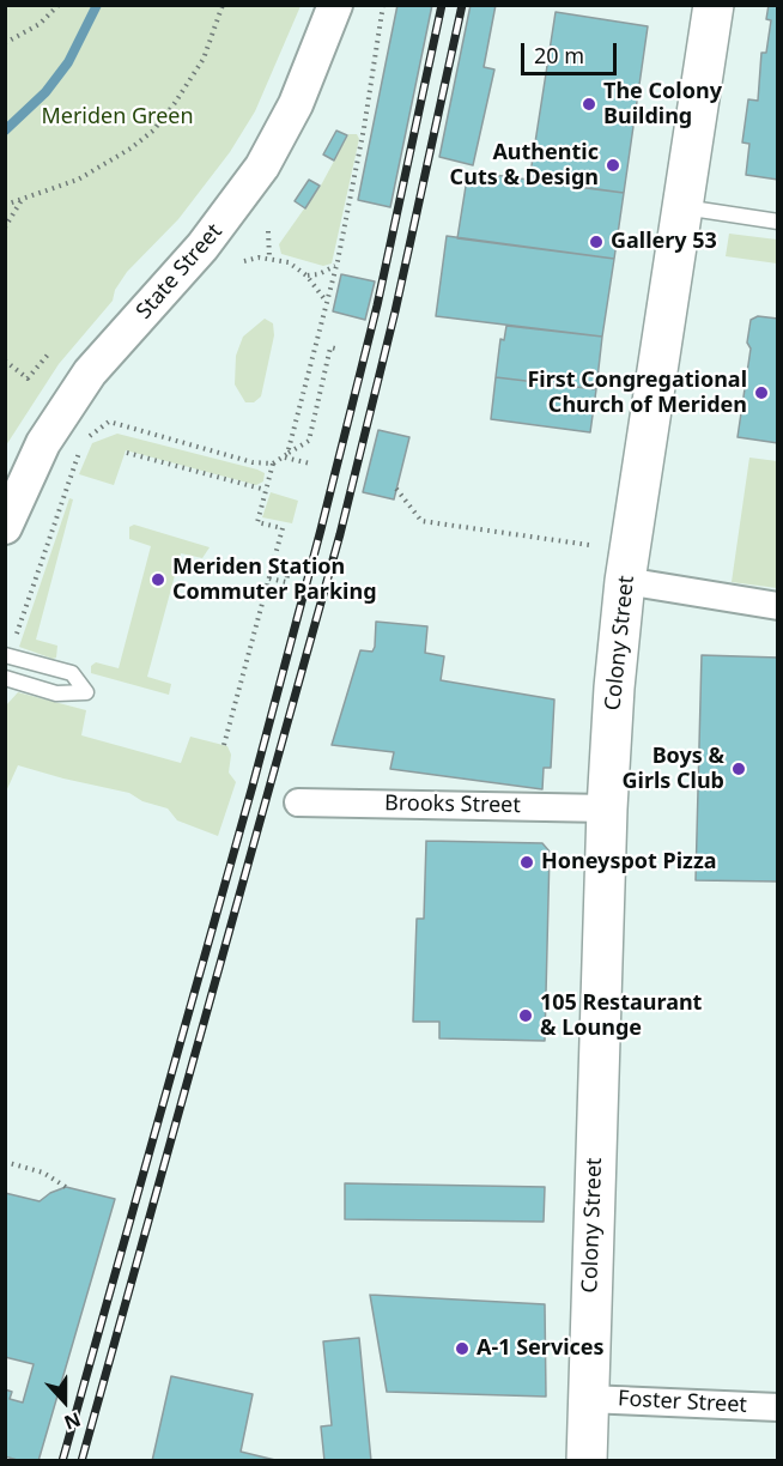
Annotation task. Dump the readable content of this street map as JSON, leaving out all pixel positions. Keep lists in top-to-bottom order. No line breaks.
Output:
{"streets":{"main road":["Colony Street"],"street":["State Street","Brooks Street","Foster Street"]},"crossings":[["Colony Street","Brooks Street"],["Colony Street","Foster Street"]],"parks":["Meriden Green"],"places":["The Colony Building","Authentic Cuts & Design","Gallery 53","First Congregational Church of Meriden","Meriden Station Commuter Parking","Boys & Girls Club","Honeyspot Pizza","105 Restaurant & Lounge","A-1 Services"],"scale_bar":"20 m","north":"bottom"}
